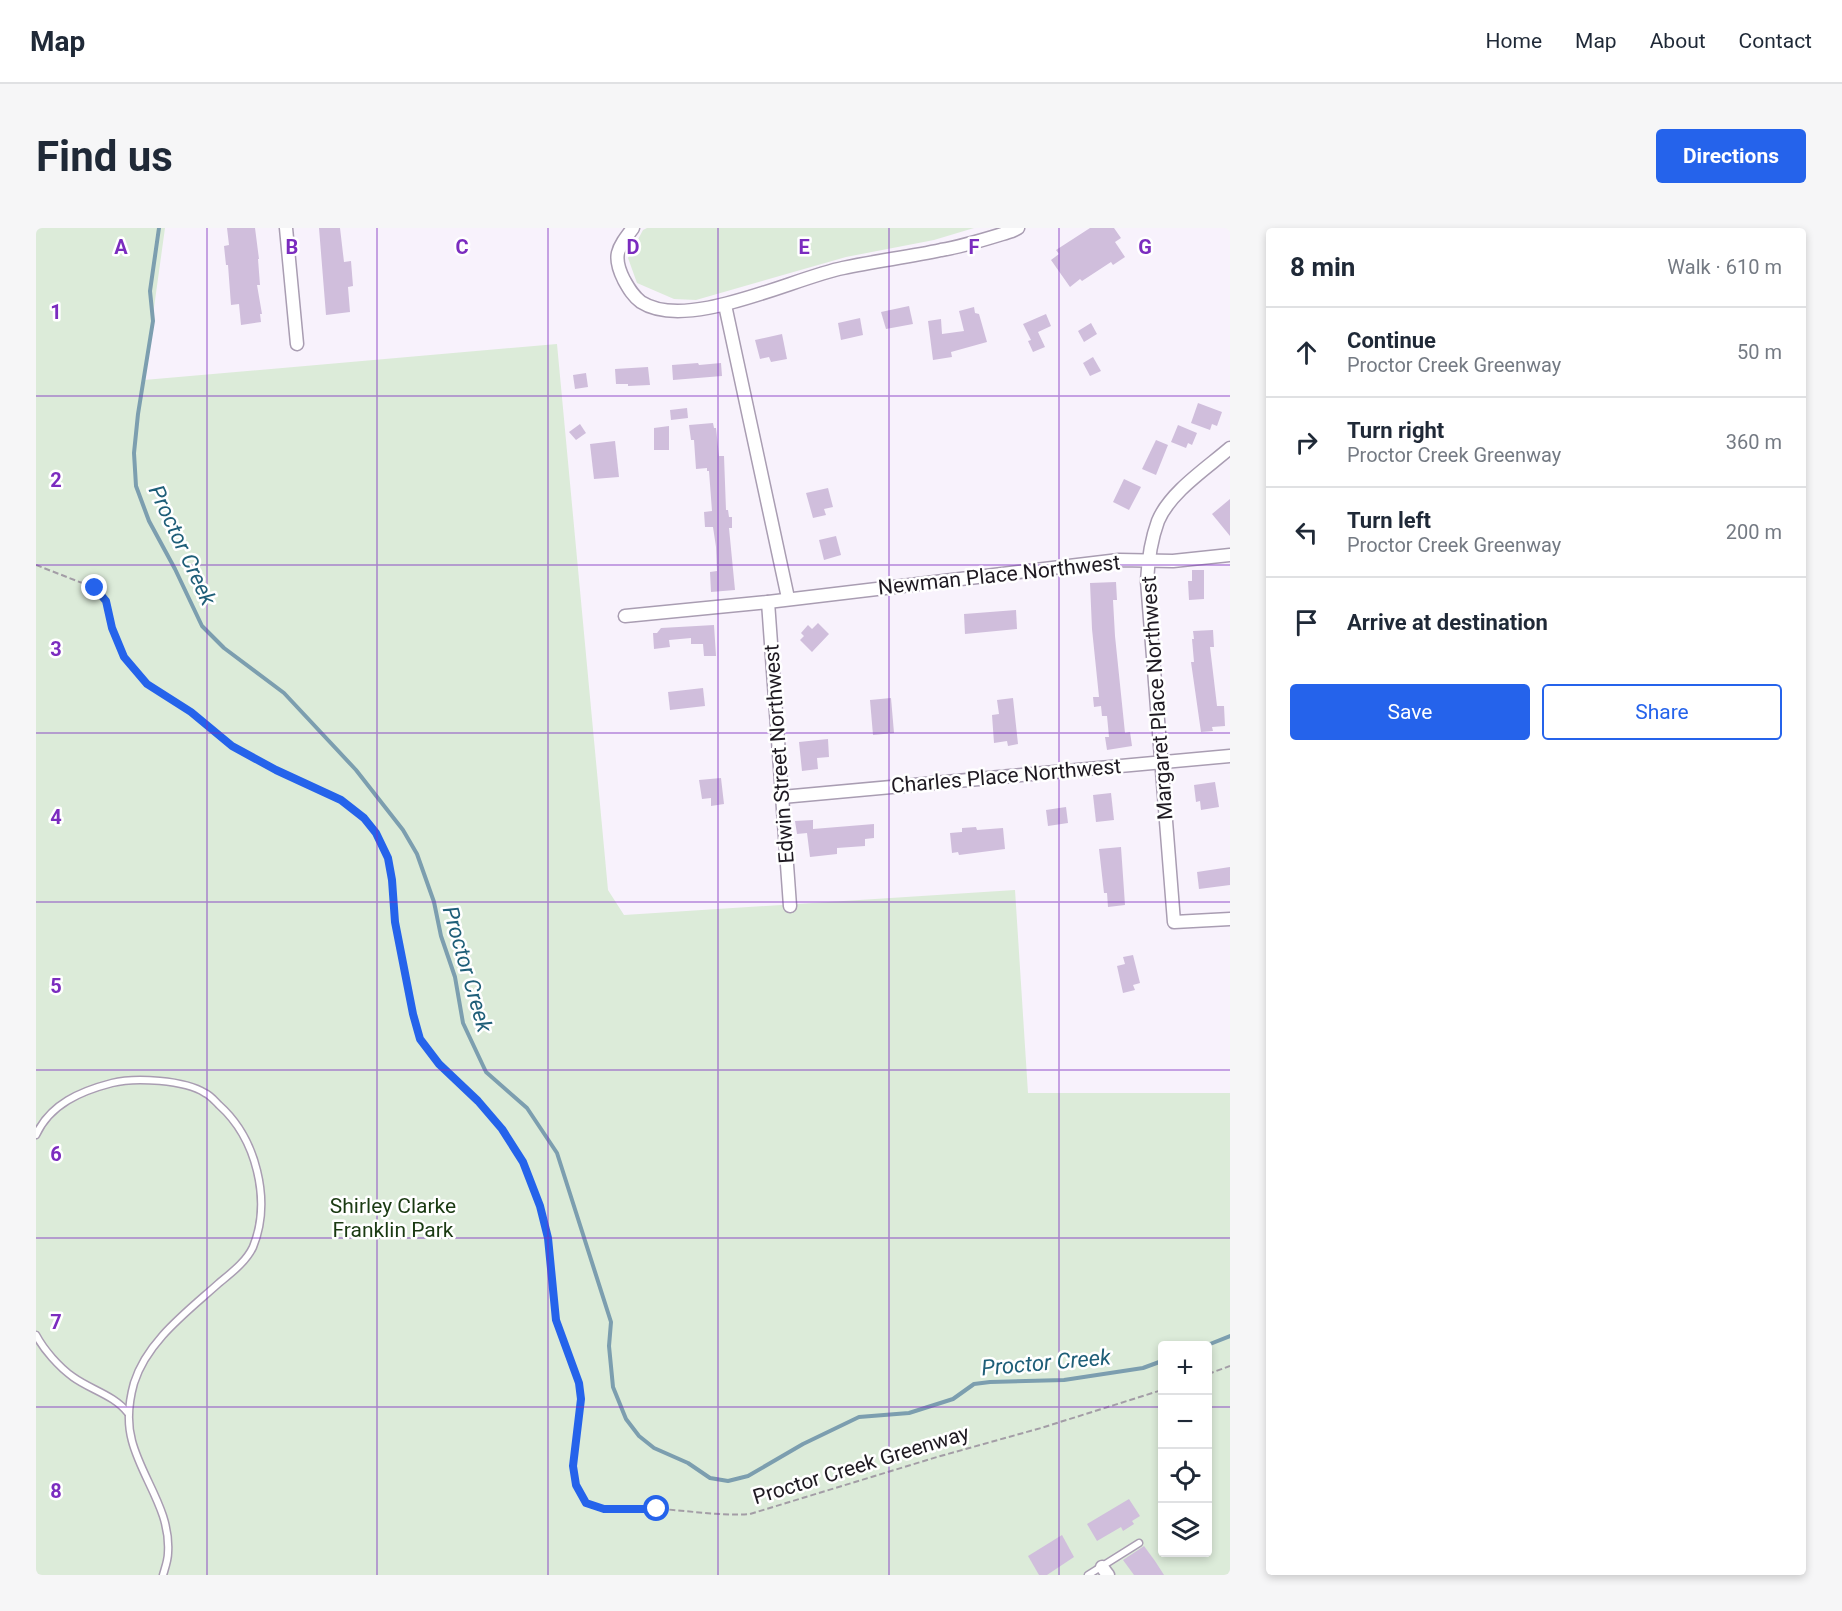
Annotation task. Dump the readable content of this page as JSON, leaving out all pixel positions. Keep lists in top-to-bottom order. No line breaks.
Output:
{"streets":{"street":["Newman Place Northwest","Margaret Place Northwest","Edwin Street Northwest","Charles Place Northwest"],"path":["Proctor Creek Greenway"]},"crossings":[["Newman Place Northwest","Margaret Place Northwest"],["Newman Place Northwest","Edwin Street Northwest"],["Margaret Place Northwest","Charles Place Northwest"],["Edwin Street Northwest","Charles Place Northwest"]],"water":["Proctor Creek"],"parks":["Shirley Clarke Franklin Park"],"page":{"header":"Map","nav":["Home","Map","About","Contact"],"buttons":["Directions",["Save","Share"]],"title":"Find us","heading":["8 min","Walk · 610 m"],"list":[["Continue","Proctor Creek Greenway","50 m"],["Turn right","Proctor Creek Greenway","360 m"],["Turn left","Proctor Creek Greenway","200 m"],"Arrive at destination"],"map_buttons":["+","−"]},"grid":{"columns":["A","B","C","D","E","F","G"],"rows":["1","2","3","4","5","6","7","8"]}}
